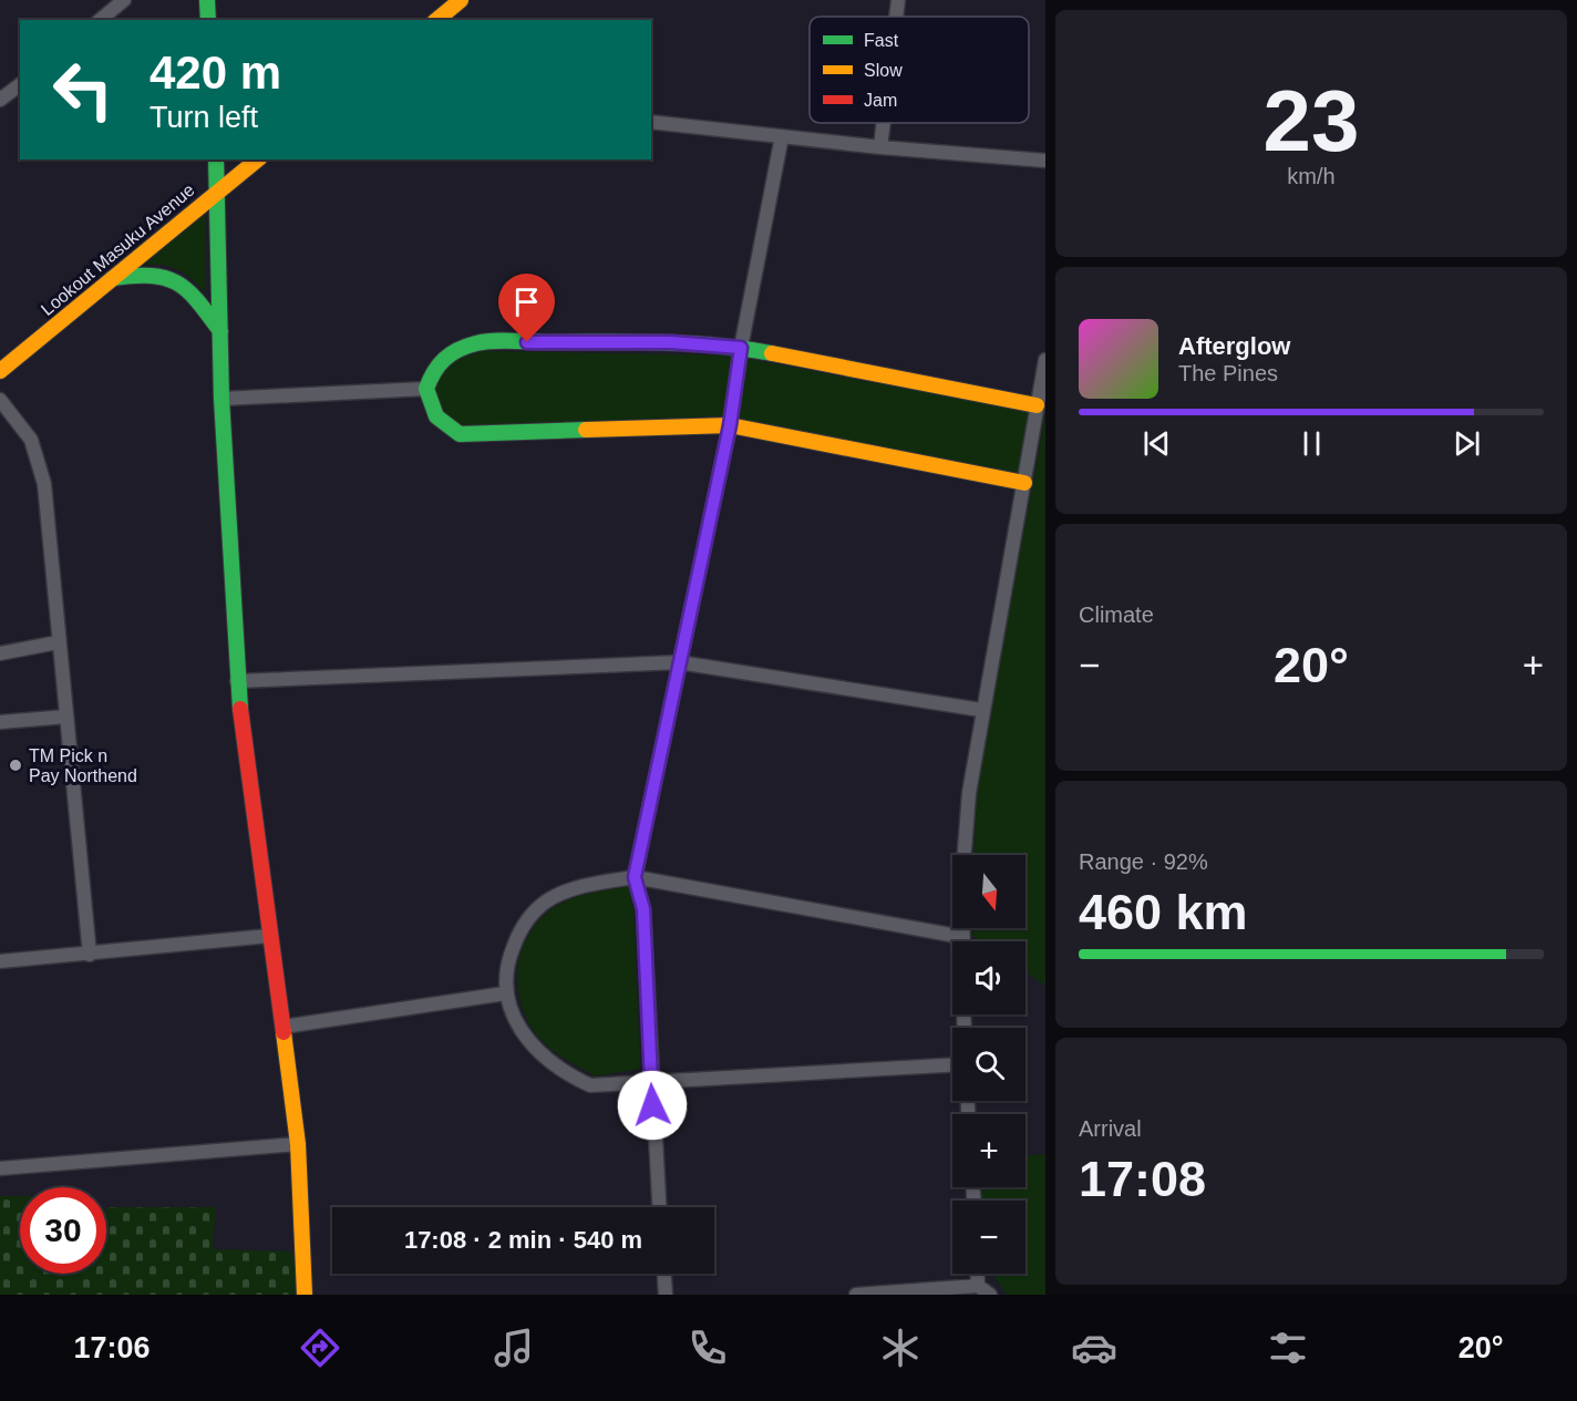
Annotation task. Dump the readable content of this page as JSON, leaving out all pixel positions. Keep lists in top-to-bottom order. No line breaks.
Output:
{"streets":{"street":["Lookout Masuku Avenue"]},"places":["TM Pick n Pay Northend"],"legend":["Fast","Slow","Jam"],"north":"bottom","page":{"tile":[["23","km/h"],"Climate",["Range · 92%","460 km"],["Arrival","17:08"]],"turn":["420 m","Turn left"],"song":["Afterglow","The Pines"],"heat":["−","20°","+"],"map_buttons":["+","−"],"limit":"30","trip":"17:08 · 2 min · 540 m","tabs":["17:06","20°"]}}
